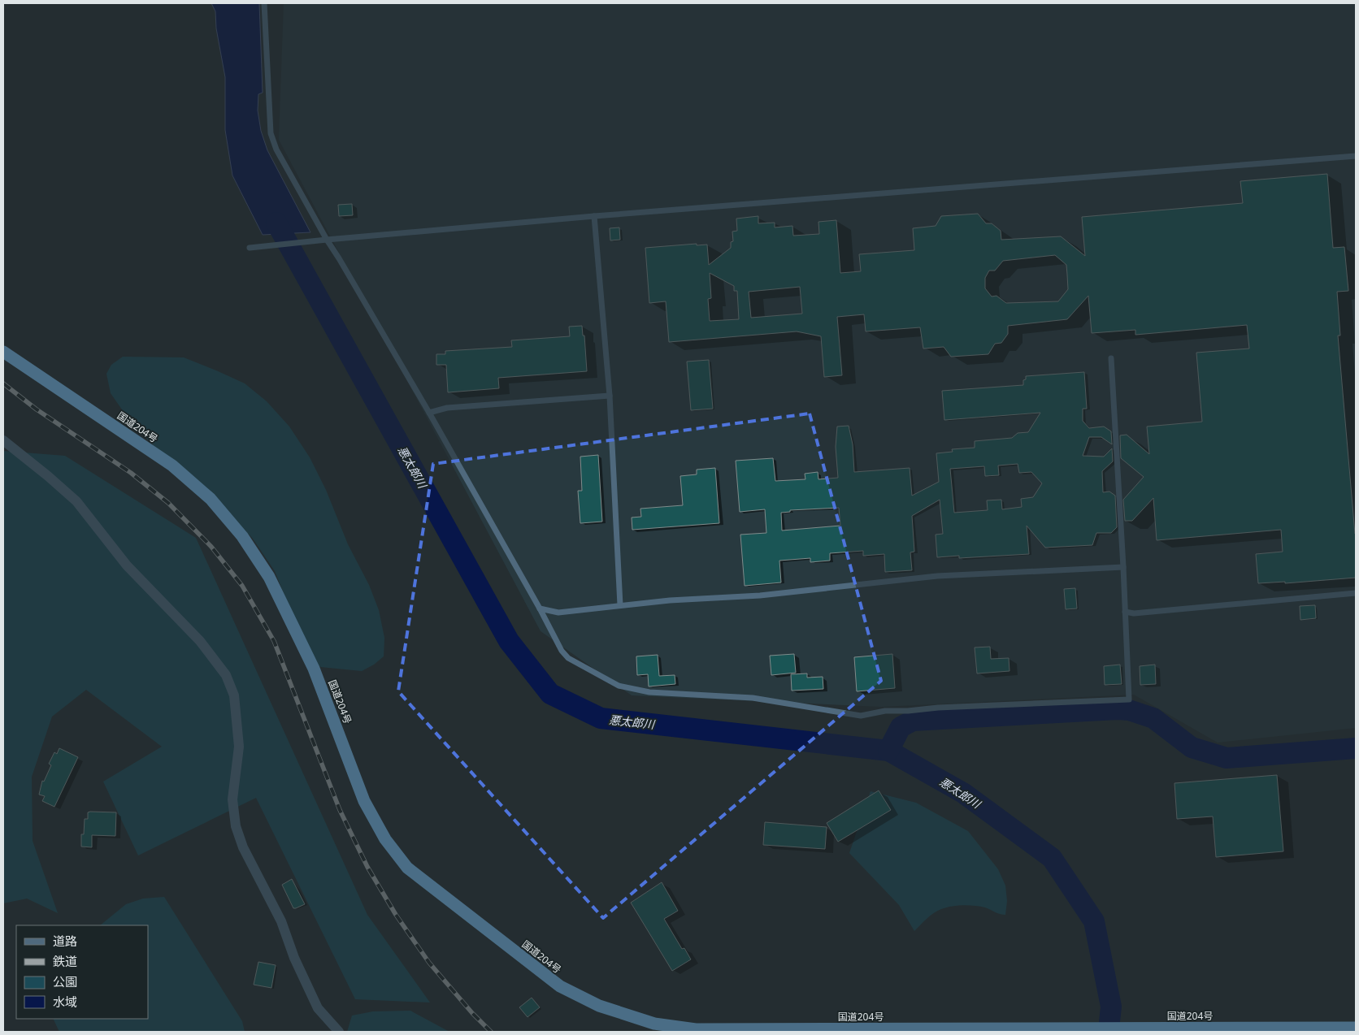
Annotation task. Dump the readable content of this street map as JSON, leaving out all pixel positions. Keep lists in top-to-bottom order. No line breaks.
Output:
{"streets":{"highway":["国道204号"]},"water":["悪太郎川"],"legend":["道路","鉄道","公園","水域"]}
